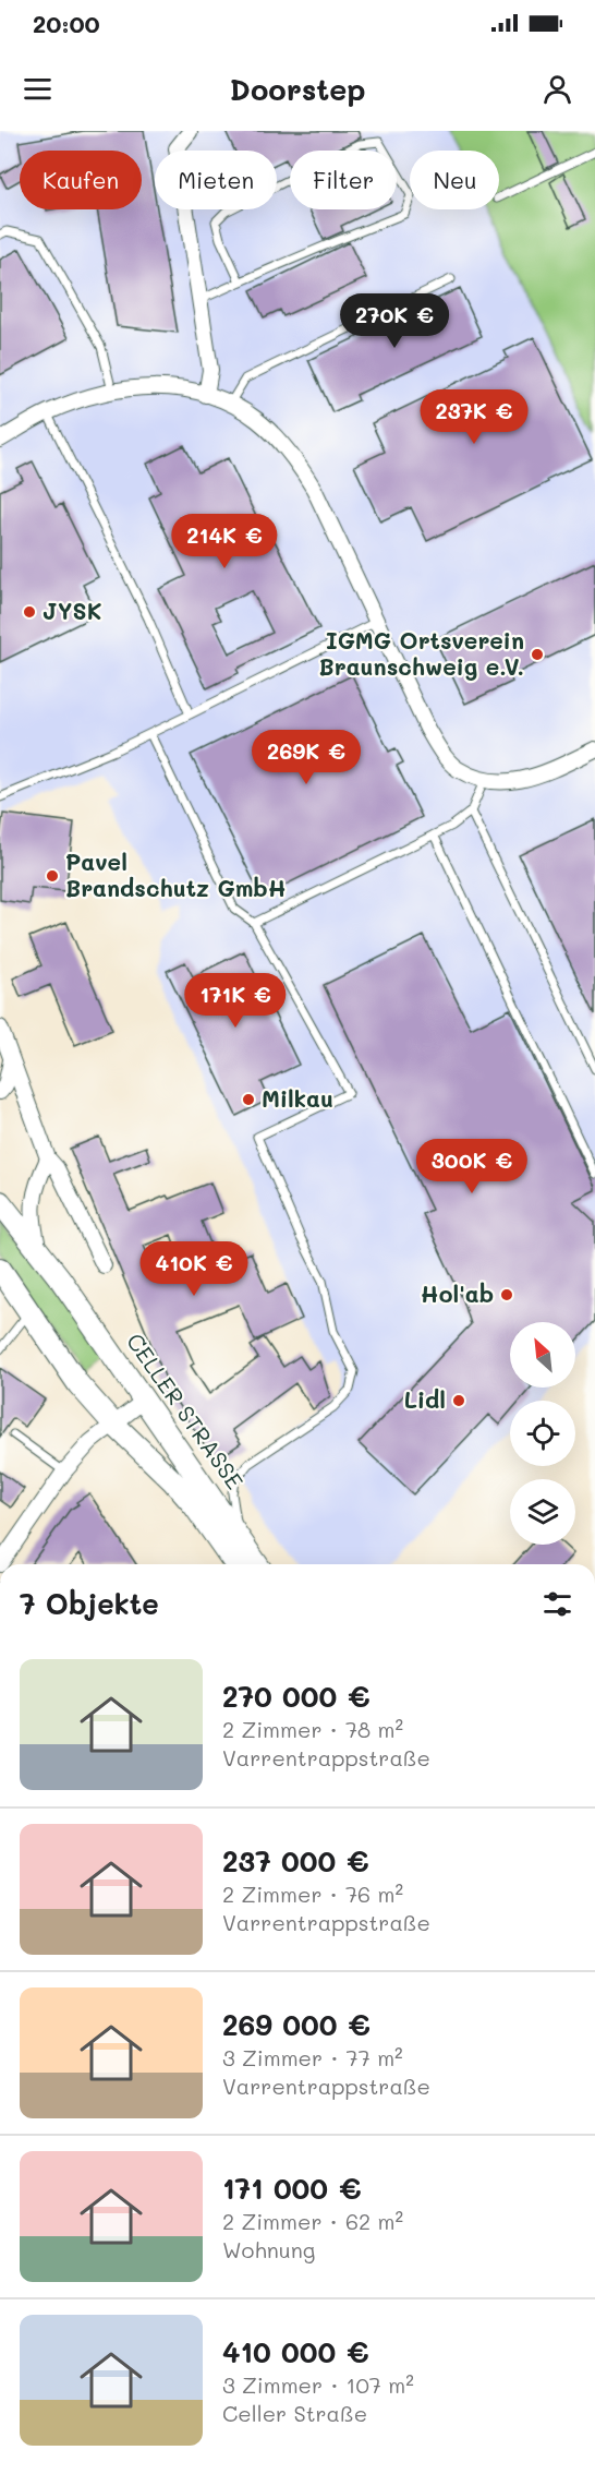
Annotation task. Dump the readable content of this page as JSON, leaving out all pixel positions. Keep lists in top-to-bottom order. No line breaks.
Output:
{"streets":{"main road":["CELLER STRASSE"]},"places":["JYSK","IGMG Ortsverein Braunschweig e.V.","Pavel Brandschutz GmbH","Milkau","Hol'ab","Lidl"],"north":"top left","page":{"status":"20:00","header":"Doorstep","chip":["Kaufen","Mieten","Filter","Neu"],"price":["270K €","237K €","214K €","269K €","171K €","300K €","410K €"],"heading":"7 Objekte","list":[{"name":"270 000 €","note":"2 Zimmer · 78 m² · Varrentrappstraße"},{"name":"237 000 €","note":"2 Zimmer · 76 m² · Varrentrappstraße"},{"name":"269 000 €","note":"3 Zimmer · 77 m² · Varrentrappstraße"},{"name":"171 000 €","note":"2 Zimmer · 62 m² · Wohnung"},{"name":"410 000 €","note":"3 Zimmer · 107 m² · Celler Straße"}]}}
